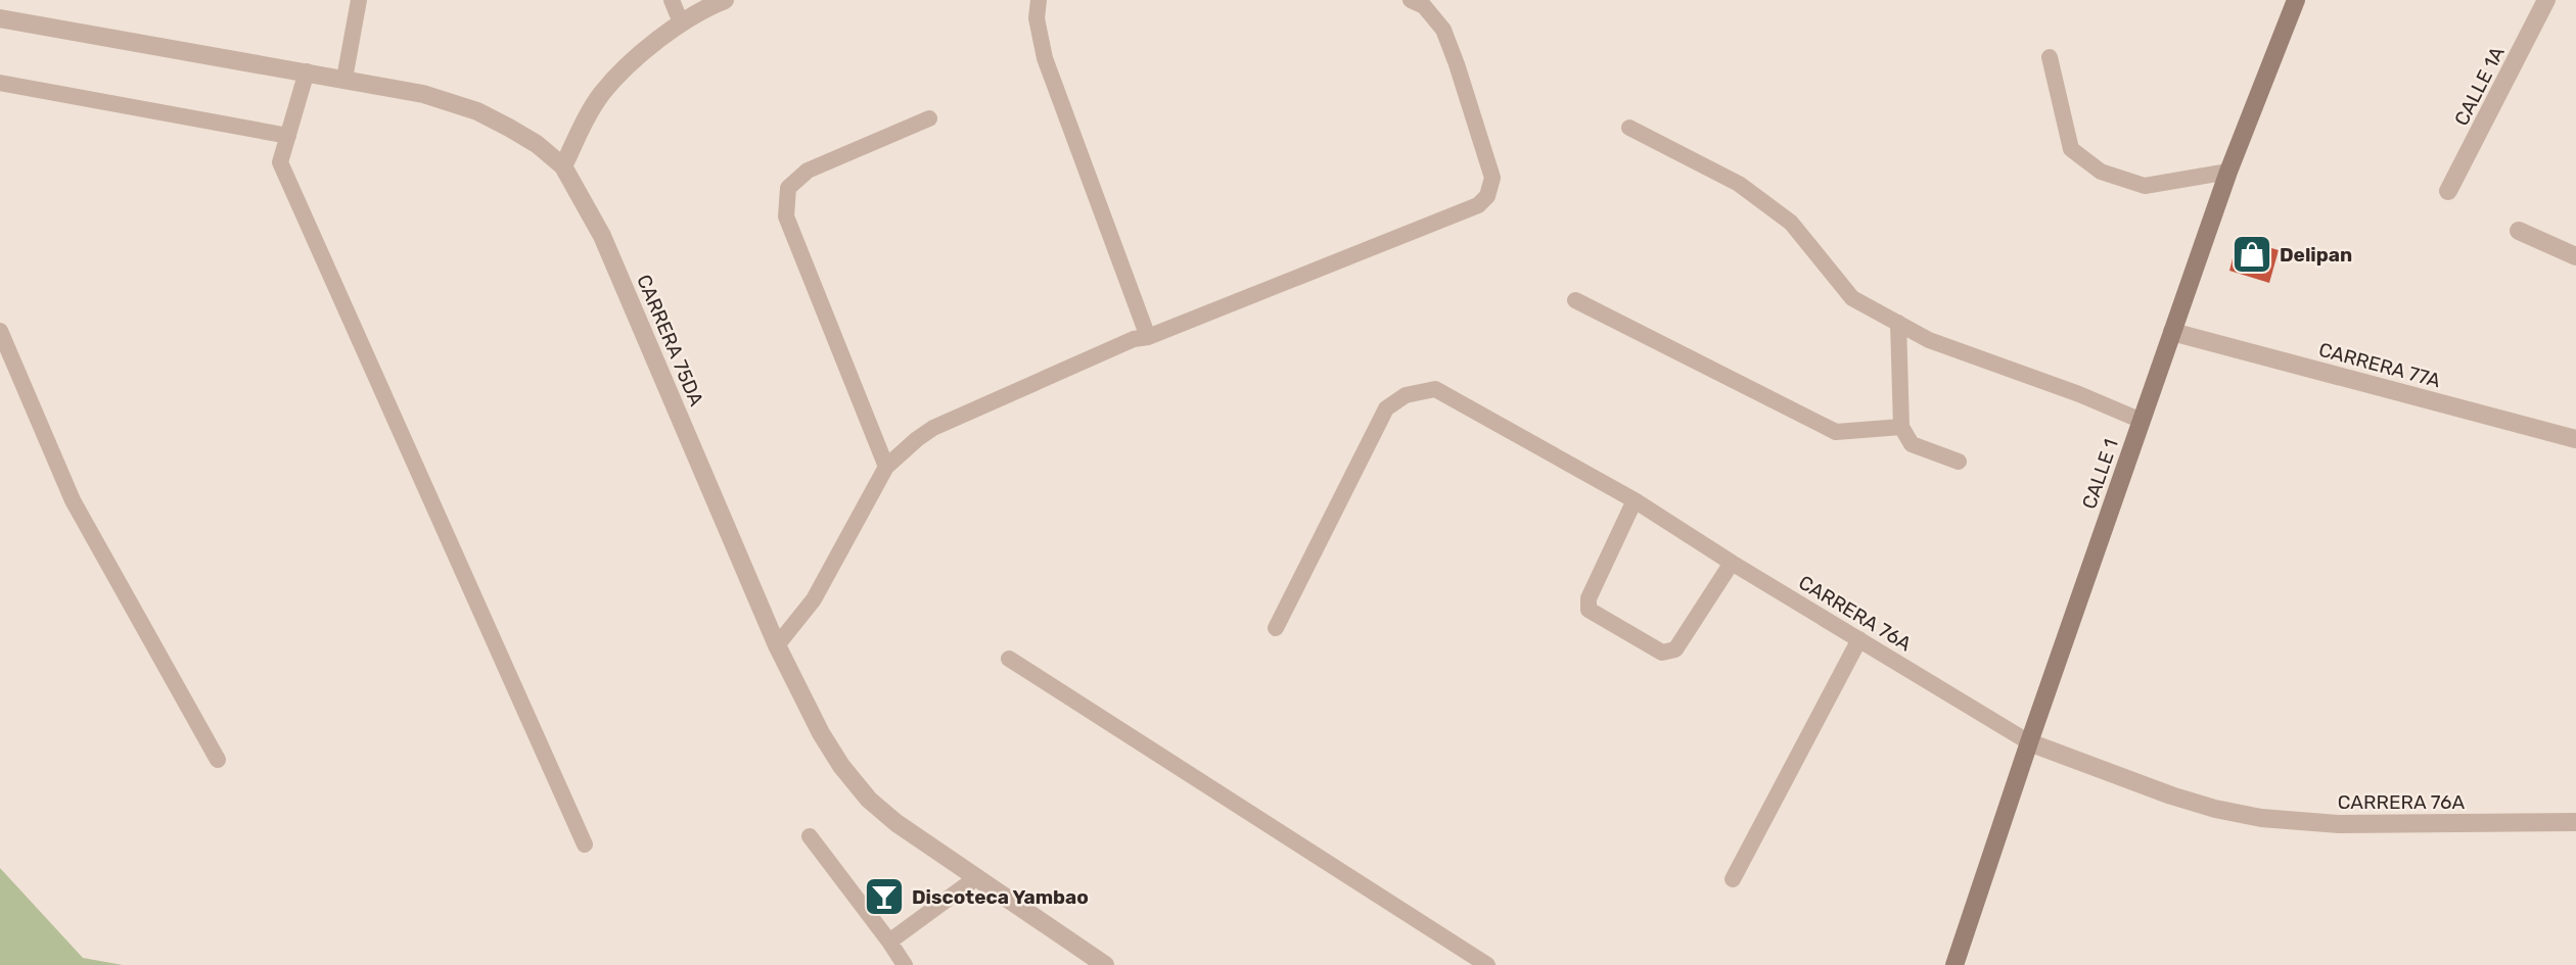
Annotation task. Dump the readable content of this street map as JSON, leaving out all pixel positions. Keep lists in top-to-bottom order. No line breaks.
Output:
{"streets":{"main road":["CALLE 1"],"street":["CALLE 1A","CARRERA 75DA","CARRERA 77A","CARRERA 76A"]},"crossings":[["CARRERA 77A","CALLE 1"],["CALLE 1","CARRERA 76A"]],"places":{"shop":["Delipan"],"bar":["Discoteca Yambao"]}}
